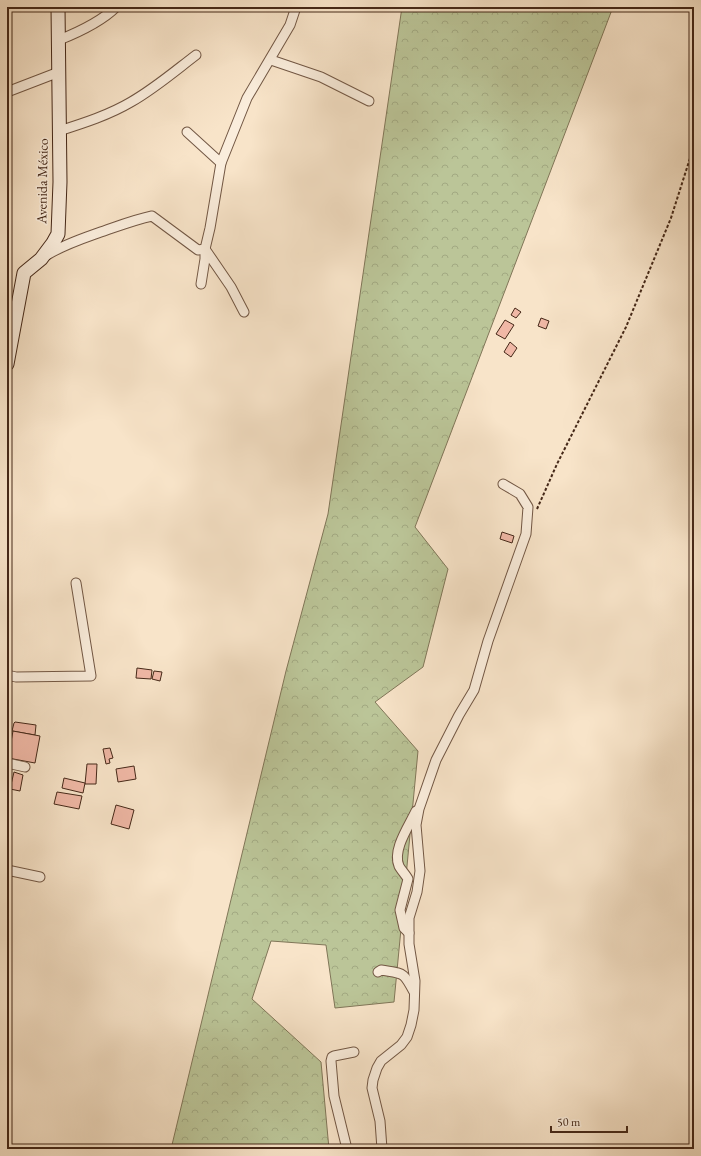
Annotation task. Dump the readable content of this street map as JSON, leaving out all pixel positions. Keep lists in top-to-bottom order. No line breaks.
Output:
{"streets":{"main road":["Avenida México"]},"scale_bar":"50 m"}
